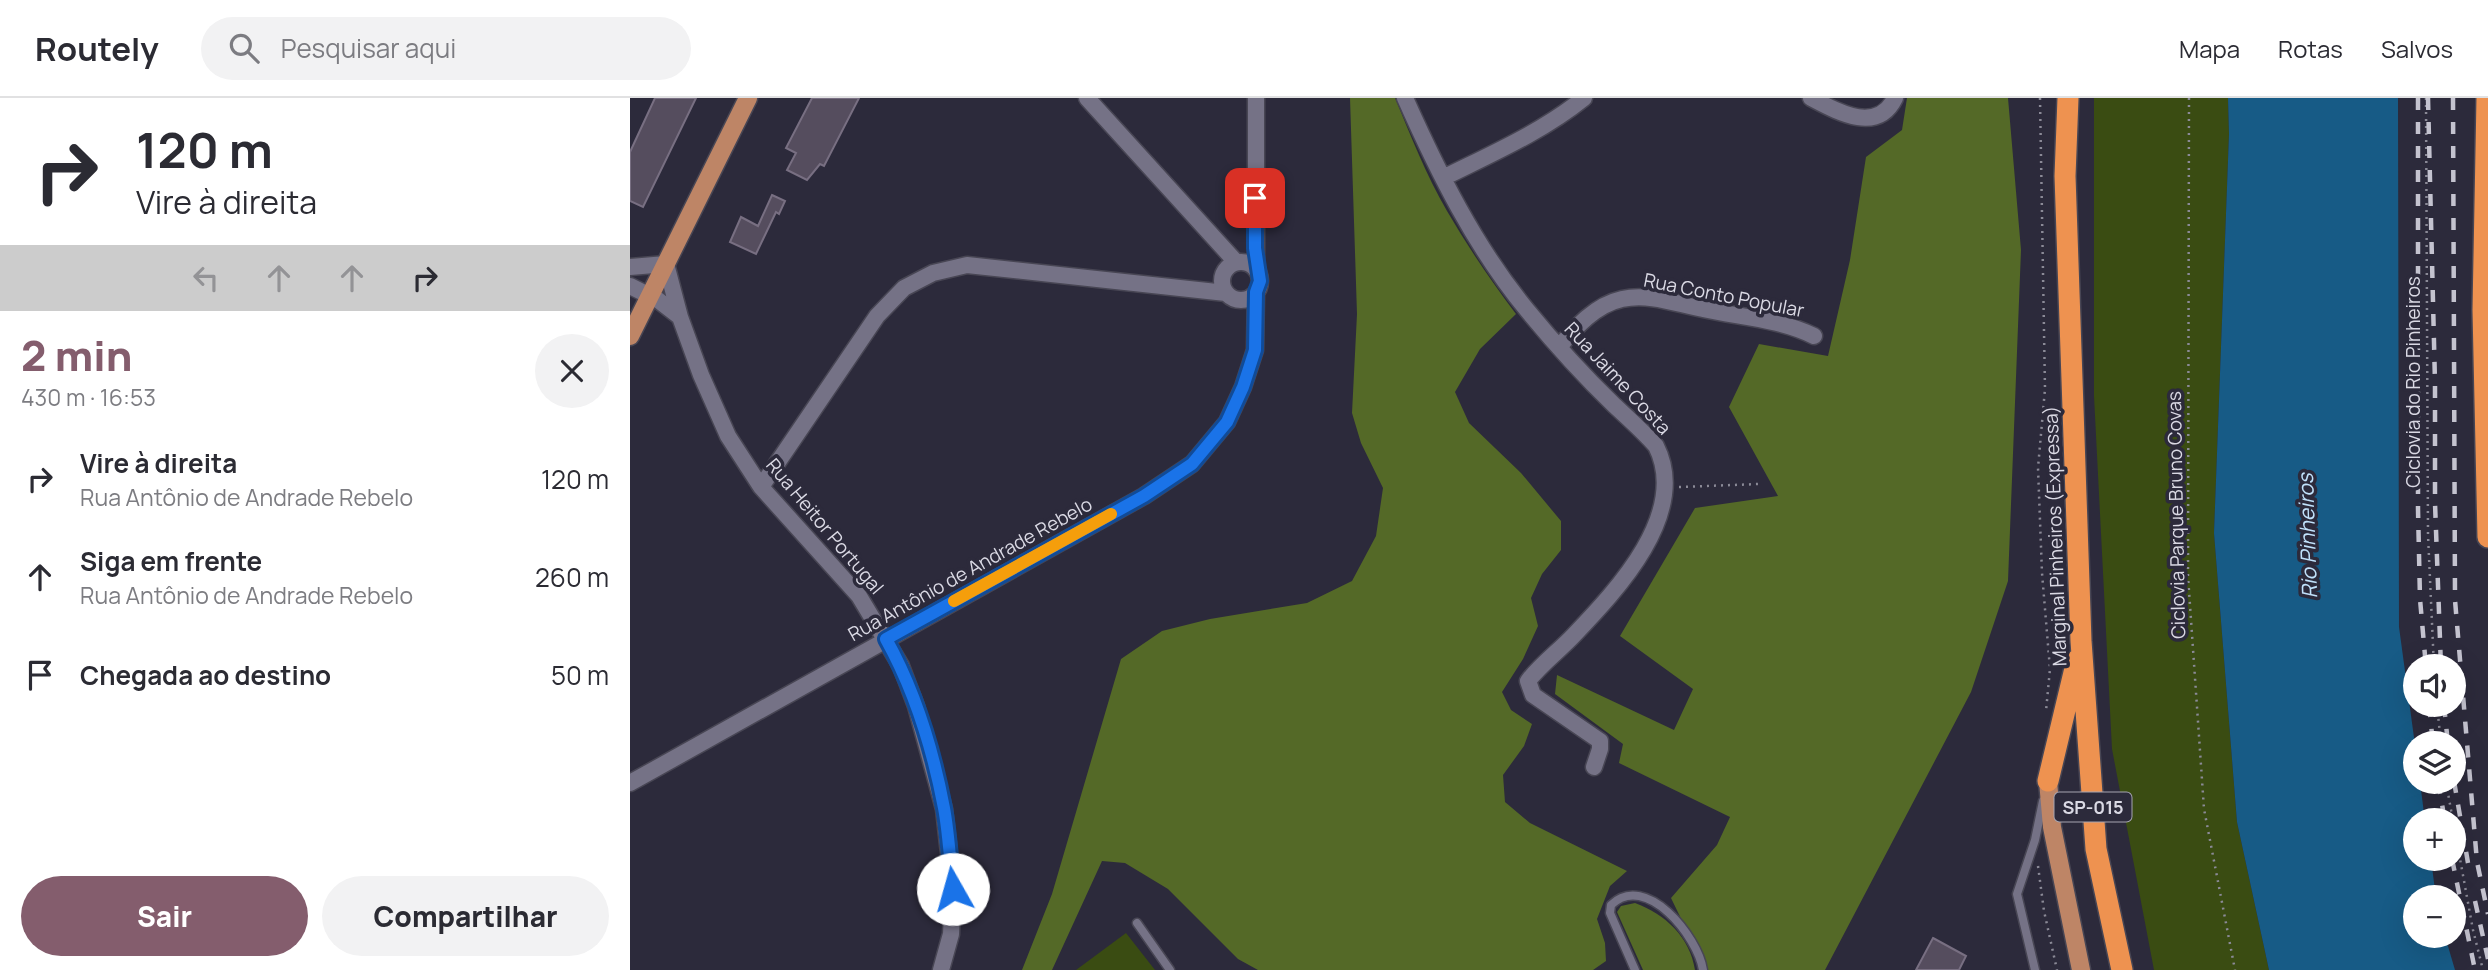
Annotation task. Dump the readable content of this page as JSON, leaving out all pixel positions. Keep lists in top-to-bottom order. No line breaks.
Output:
{"streets":{"highway":["Marginal Pinheiros (Expressa)","SP-015"],"street":["Rua Conto Popular","Rua Jaime Costa","Rua Heitor Portugal","Rua Antônio de Andrade Rebelo"],"path":["Ciclovia do Rio Pinheiros","Ciclovia Parque Bruno Covas"]},"crossings":[["Rua Conto Popular","Rua Jaime Costa"],["Rua Heitor Portugal","Rua Antônio de Andrade Rebelo"]],"water":["Rio Pinheiros"],"page":{"header":"Routely","search":"Pesquisar aqui","nav":["Mapa","Rotas","Salvos"],"turn":["120 m","Vire à direita"],"heading":["2 min","430 m · 16:53"],"list":[{"name":"Vire à direita","note":"Rua Antônio de Andrade Rebelo","value":"120 m"},{"name":"Siga em frente","note":"Rua Antônio de Andrade Rebelo","value":"260 m"},{"name":"Chegada ao destino","value":"50 m"}],"map_buttons":["+","−"],"buttons":["Sair","Compartilhar"]}}
